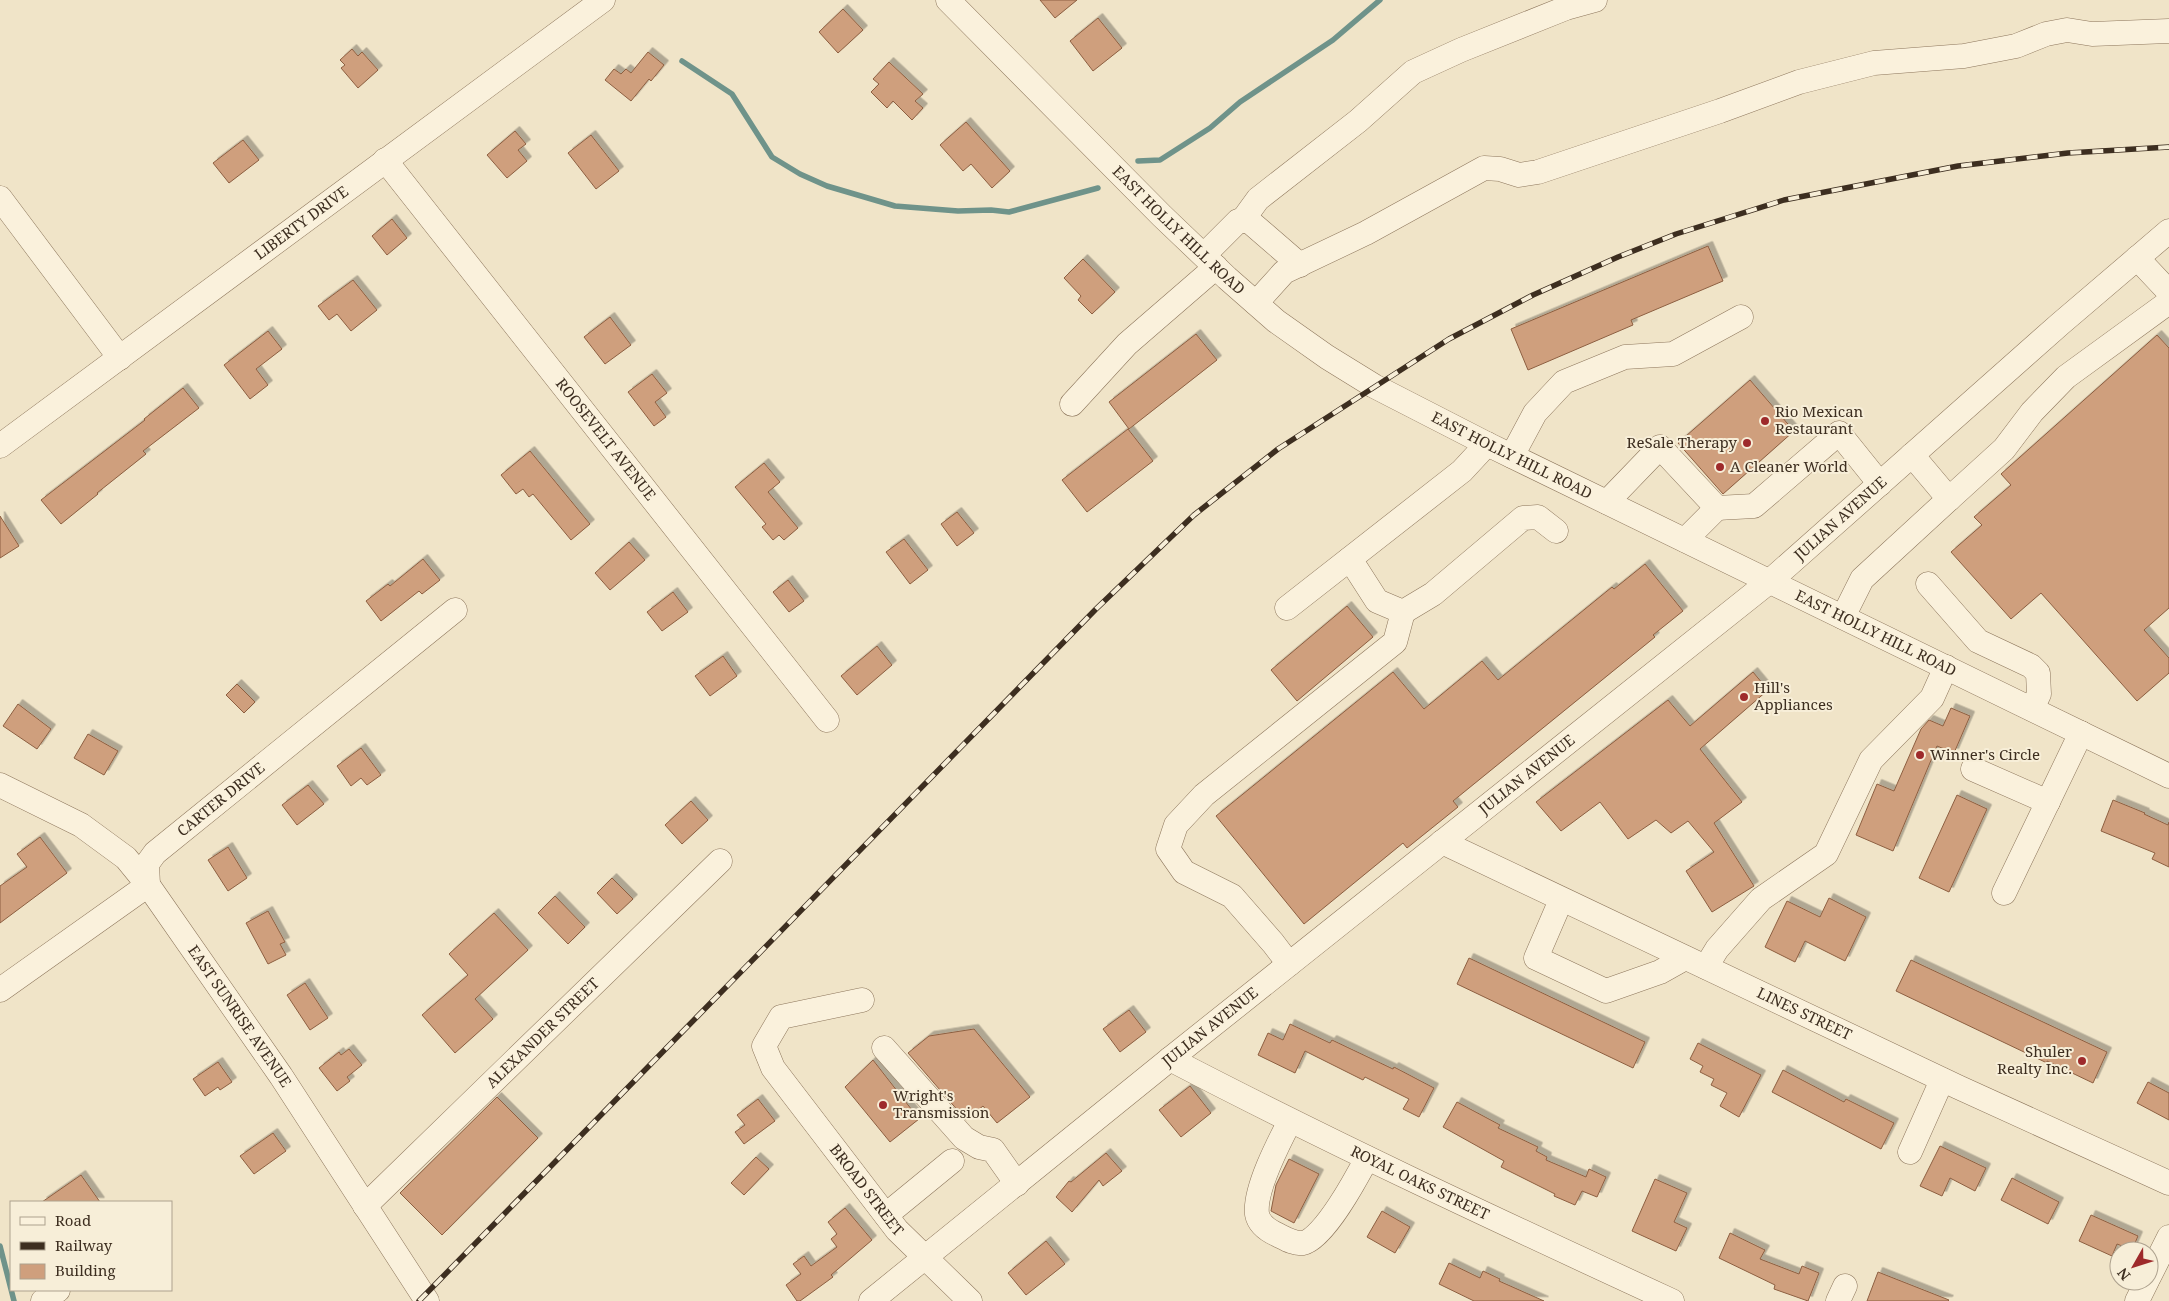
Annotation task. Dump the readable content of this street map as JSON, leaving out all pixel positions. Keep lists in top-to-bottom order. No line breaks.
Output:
{"streets":{"street":["LIBERTY DRIVE","EAST HOLLY HILL ROAD","ROOSEVELT AVENUE","JULIAN AVENUE","CARTER DRIVE","LINES STREET","EAST SUNRISE AVENUE","ALEXANDER STREET","ROYAL OAKS STREET","BROAD STREET"]},"crossings":[["LIBERTY DRIVE","ROOSEVELT AVENUE"],["EAST HOLLY HILL ROAD","JULIAN AVENUE"],["JULIAN AVENUE","LINES STREET"],["JULIAN AVENUE","ROYAL OAKS STREET"],["JULIAN AVENUE","BROAD STREET"],["CARTER DRIVE","EAST SUNRISE AVENUE"],["EAST SUNRISE AVENUE","ALEXANDER STREET"]],"places":["Rio Mexican Restaurant","ReSale Therapy","A Cleaner World","Hill's Appliances","Winner's Circle","Shuler Realty Inc.","Wright's Transmission"],"legend":["Road","Railway","Building"],"north":"bottom left"}
